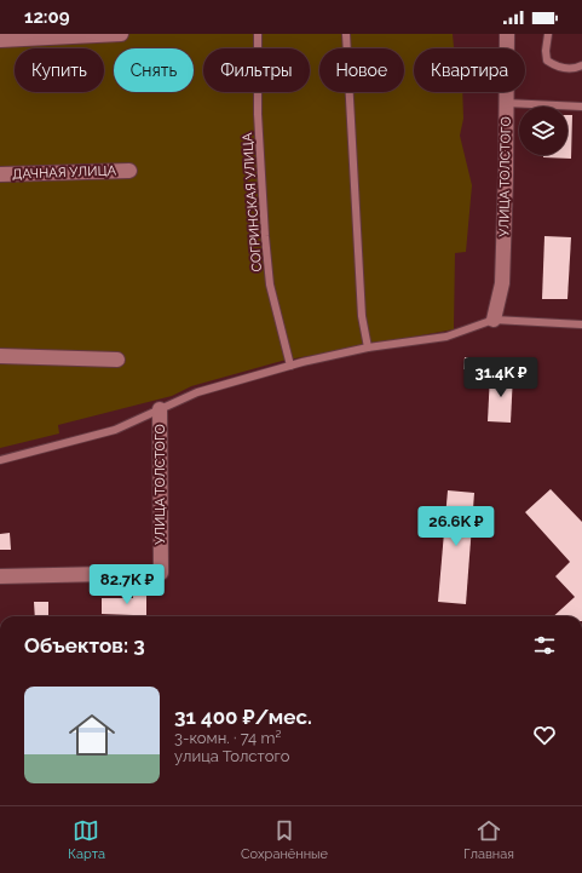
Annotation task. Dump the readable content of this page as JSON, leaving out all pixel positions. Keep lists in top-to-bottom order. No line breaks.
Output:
{"streets":{"street":["ДАЧНАЯ УЛИЦА","УЛИЦА ТОЛСТОГО"],"lane":["СОГРИНСКАЯ УЛИЦА"]},"page":{"status":"12:09","chip":["Купить","Снять","Фильтры","Новое","Квартира"],"price":["31.4K ₽","26.6K ₽","82.7K ₽"],"heading":"Объектов: 3","list":[{"name":"31 400 ₽/мес.","note":"3-комн. · 74 m² · улица Толстого"}],"tabs":["Карта","Сохранённые","Главная"]}}
